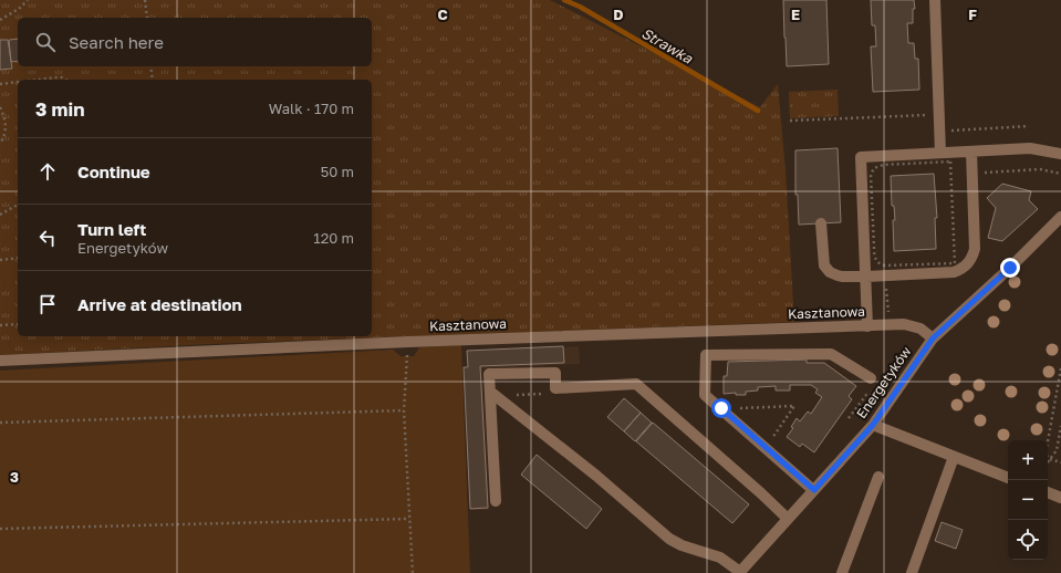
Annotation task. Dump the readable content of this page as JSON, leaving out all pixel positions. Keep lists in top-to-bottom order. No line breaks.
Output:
{"streets":{"street":["Kasztanowa","Energetyków"]},"crossings":[["Kasztanowa","Energetyków"]],"water":["Strawka"],"page":{"search":"Search here","heading":["3 min","Walk · 170 m"],"list":[["Continue","50 m"],["Turn left","Energetyków","120 m"],"Arrive at destination"],"map_buttons":["+","−"]},"grid":{"columns":["C","D","E","F"],"rows":["3"]}}
